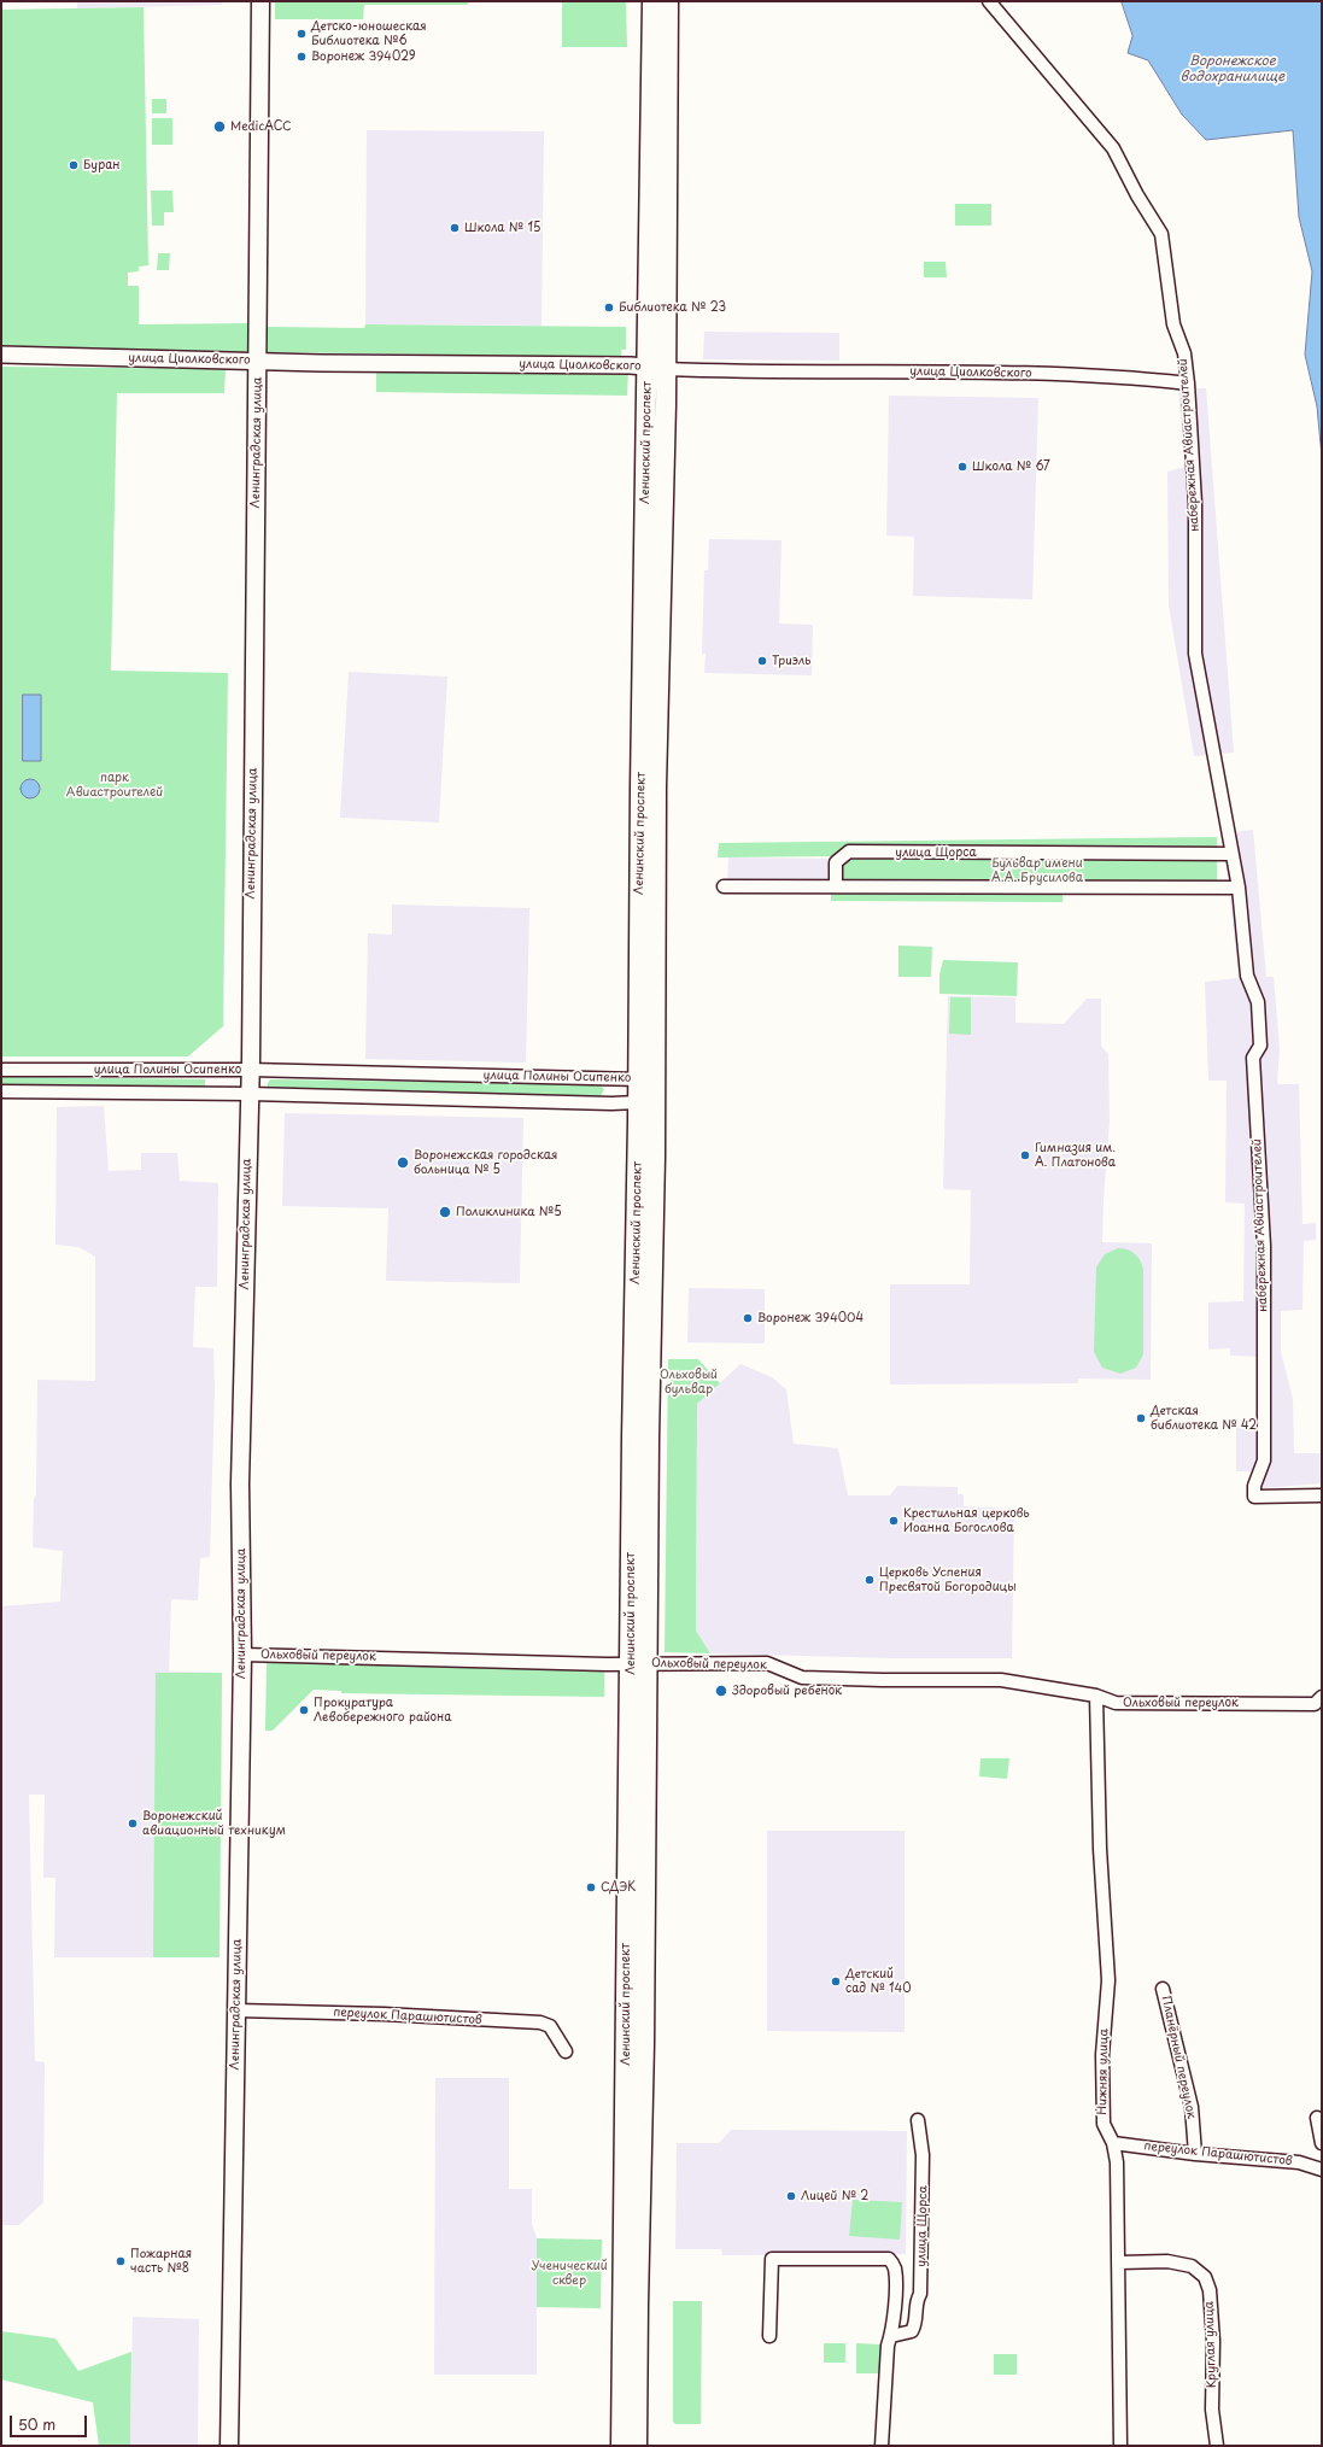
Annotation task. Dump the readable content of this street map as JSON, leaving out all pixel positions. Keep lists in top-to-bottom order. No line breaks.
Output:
{"streets":{"main road":["Ленинградская улица","Ленинский проспект"],"street":["улица Циолковского","набережная Авиастроителей","улица Щорса","улица Полины Осипенко","Ольховый переулок","переулок Парашютистов","Планёрный переулок","Нижняя улица","Круглая улица"]},"crossings":[["улица Циолковского","Ленинградская улица"],["улица Циолковского","Ленинский проспект"],["улица Циолковского","набережная Авиастроителей"],["Ленинградская улица","улица Полины Осипенко"],["Ленинградская улица","Ольховый переулок"],["Ленинградская улица","переулок Парашютистов"],["Ленинский проспект","улица Полины Осипенко"],["Ленинский проспект","Ольховый переулок"],["набережная Авиастроителей","улица Щорса"],["Ольховый переулок","Нижняя улица"],["переулок Парашютистов","Планёрный переулок"],["переулок Парашютистов","Нижняя улица"],["Нижняя улица","Круглая улица"]],"water":["Воронежское водохранилище"],"parks":["парк Авиастроителей","Бульвар имени А.А. Брусилова","Ольховый бульвар","Ученический сквер"],"places":["Детско-юношеская Библиотека №6","Воронеж 394029","MedicACC","Буран","Школа № 15","Библиотека № 23","Школа № 67","Триэль","Гимназия им. А. Платонова","Воронежская городская больница № 5","Поликлиника №5","Воронеж 394004","Детская библиотека № 42","Крестильная церковь Иоанна Богослова","Церковь Успения Пресвятой Богородицы","Здоровый ребенок","Прокуратура Левобережного района","Воронежский авиационный техникум","СДЭК","Детский сад № 140","Лицей № 2","Пожарная часть №8"],"scale_bar":"50 m"}
